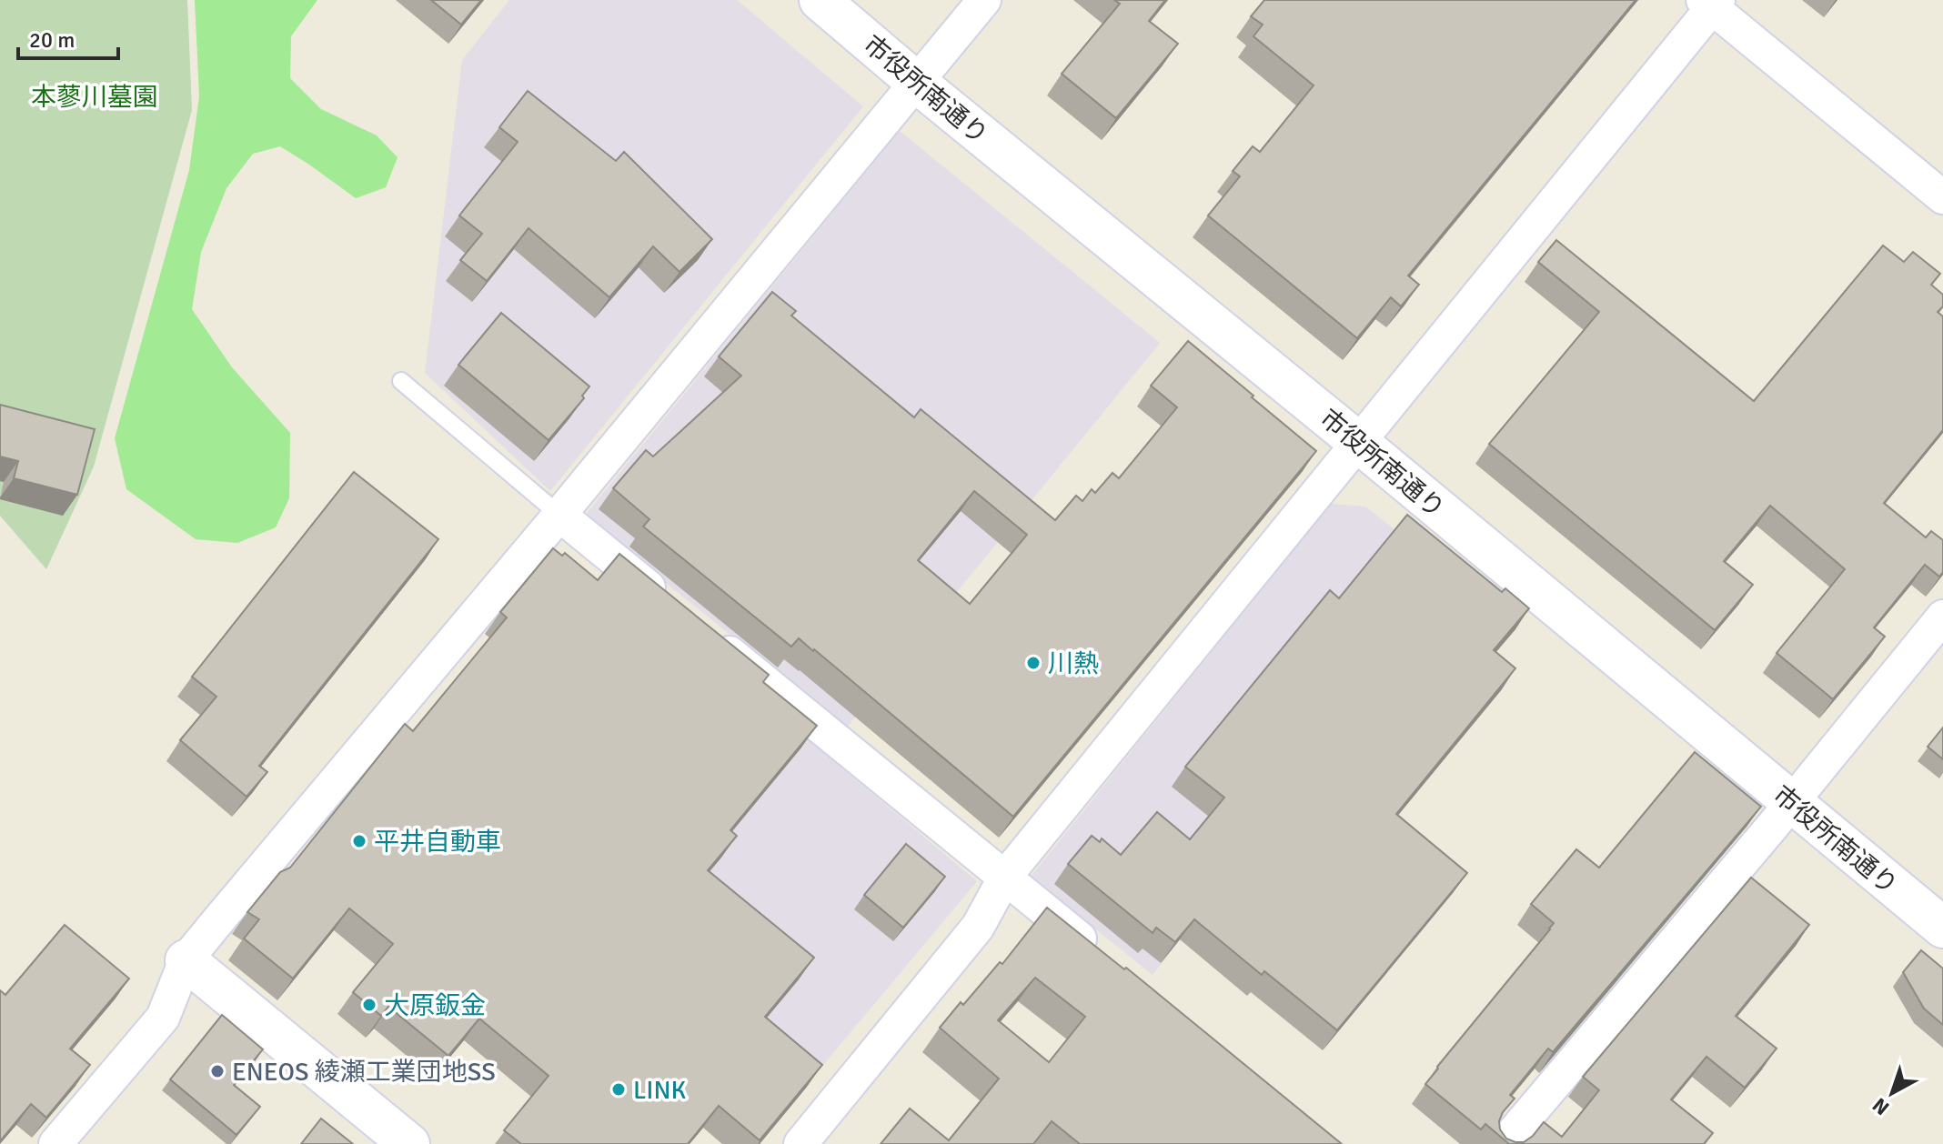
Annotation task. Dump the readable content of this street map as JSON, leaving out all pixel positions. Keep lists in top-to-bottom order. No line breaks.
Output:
{"streets":{"street":["市役所南通り"]},"parks":["本蓼川墓園"],"places":["川熱","平井自動車","大原鈑金","ENEOS 綾瀬工業団地SS","LINK"],"scale_bar":"20 m","north":"bottom left"}
